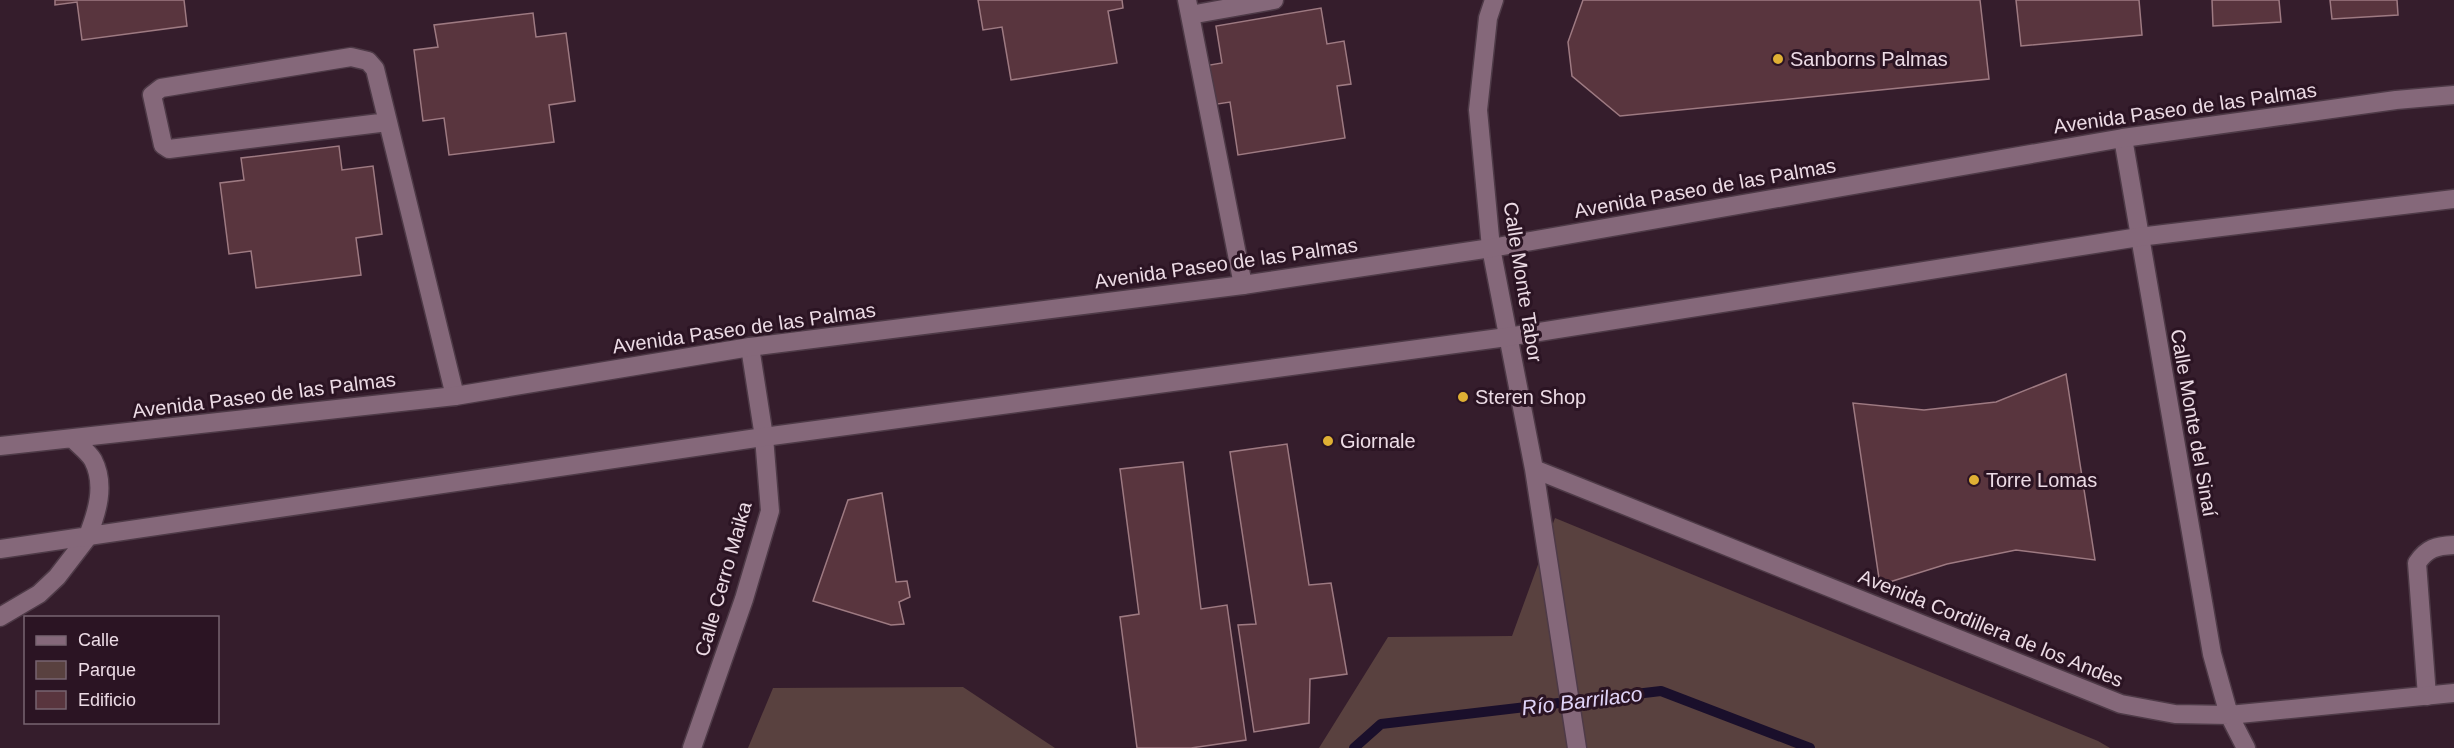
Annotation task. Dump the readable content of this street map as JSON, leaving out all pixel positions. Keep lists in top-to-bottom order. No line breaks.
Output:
{"streets":{"main road":["Avenida Paseo de las Palmas","Calle Monte Tabor","Calle Monte del Sinaí","Calle Cerro Maika","Avenida Cordillera de los Andes"]},"crossings":[["Avenida Paseo de las Palmas","Calle Monte Tabor"],["Avenida Paseo de las Palmas","Calle Monte del Sinaí"],["Avenida Paseo de las Palmas","Calle Cerro Maika"],["Calle Monte Tabor","Avenida Cordillera de los Andes"],["Calle Monte del Sinaí","Avenida Cordillera de los Andes"]],"water":["Río Barrilaco"],"places":["Sanborns Palmas","Steren Shop","Giornale","Torre Lomas"],"legend":["Calle","Parque","Edificio"]}
